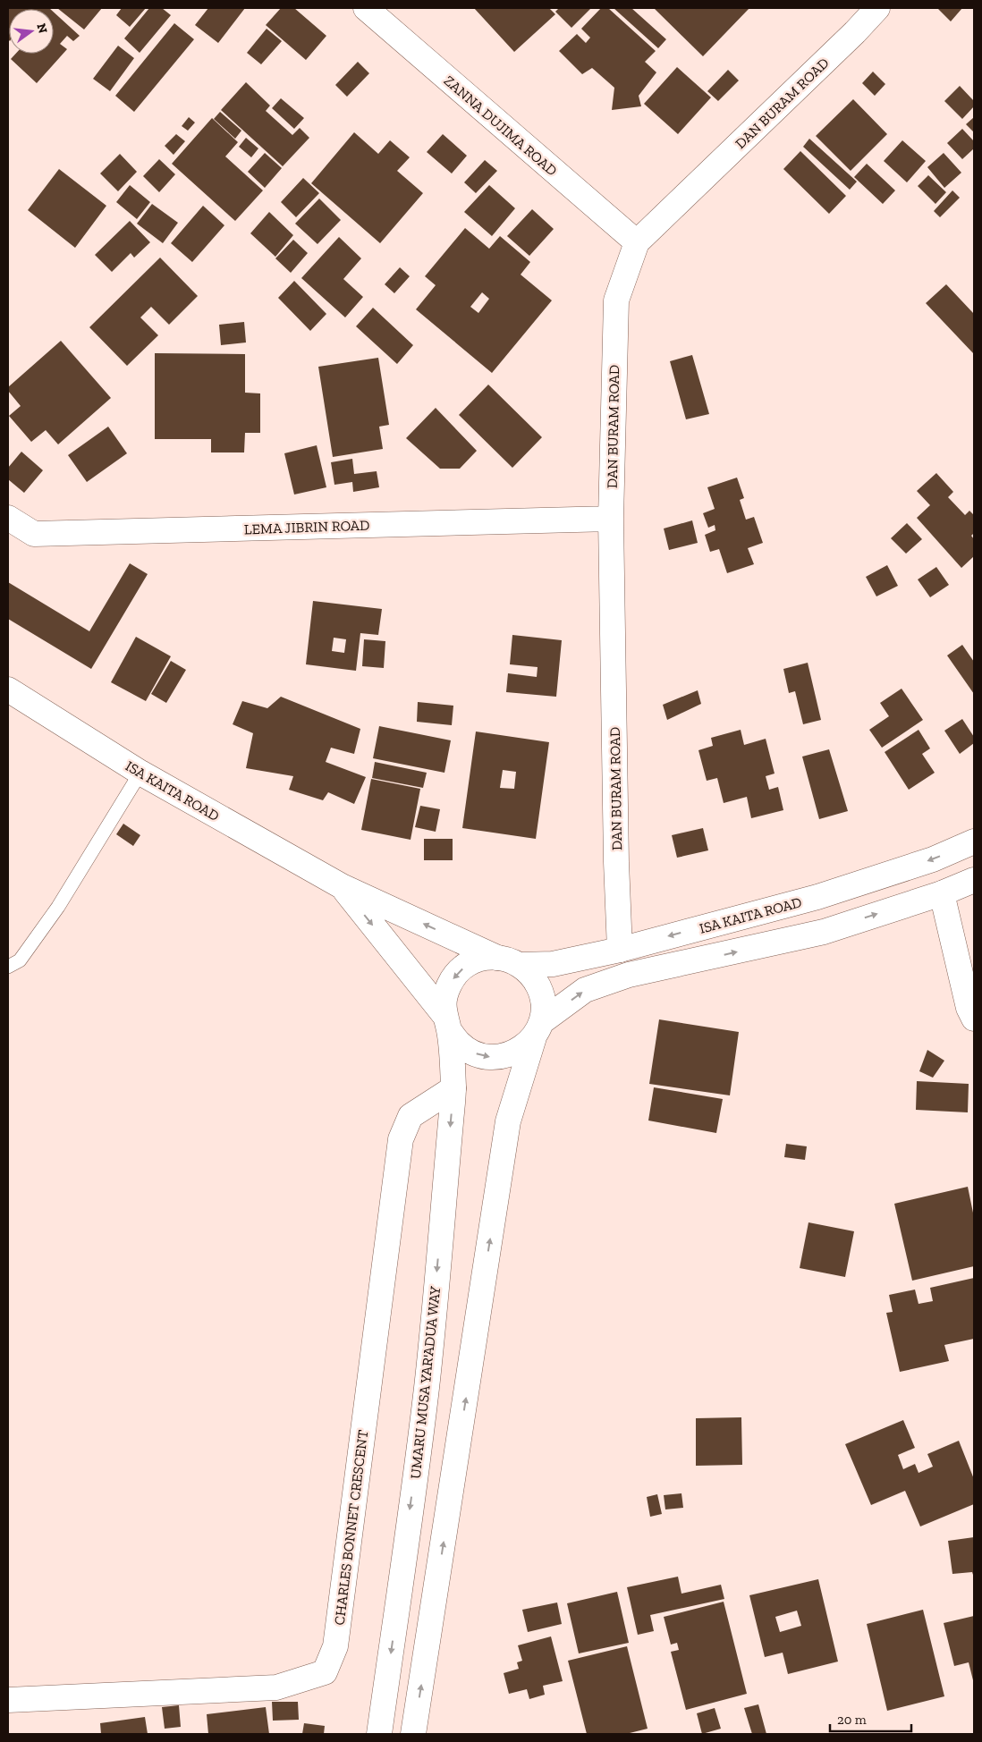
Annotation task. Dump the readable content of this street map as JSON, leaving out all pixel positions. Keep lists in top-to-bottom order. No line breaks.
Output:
{"streets":{"street":["DAN BURAM ROAD","ZANNA DUJIMA ROAD","LEMA JIBRIN ROAD","ISA KAITA ROAD","UMARU MUSA YAR'ADUA WAY","CHARLES BONNET CRESCENT"]},"crossings":[["DAN BURAM ROAD","ZANNA DUJIMA ROAD"],["DAN BURAM ROAD","LEMA JIBRIN ROAD"],["DAN BURAM ROAD","ISA KAITA ROAD"],["ISA KAITA ROAD","UMARU MUSA YAR'ADUA WAY"],["UMARU MUSA YAR'ADUA WAY","CHARLES BONNET CRESCENT"]],"scale_bar":"20 m","north":"right"}
